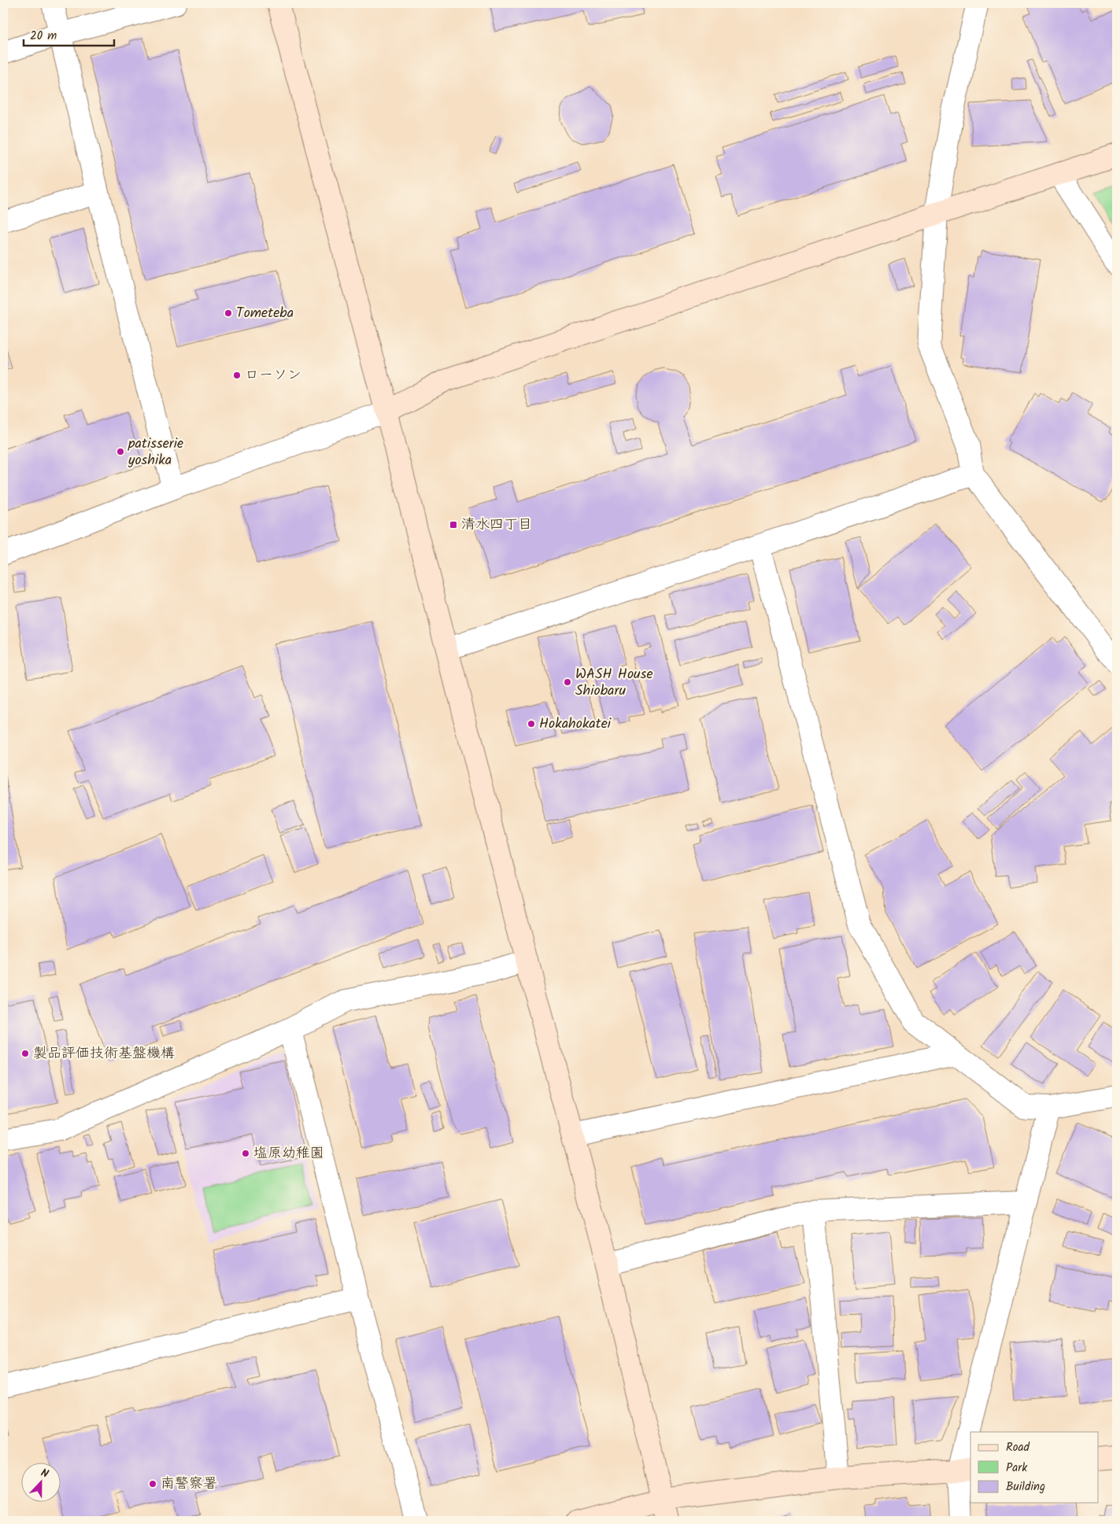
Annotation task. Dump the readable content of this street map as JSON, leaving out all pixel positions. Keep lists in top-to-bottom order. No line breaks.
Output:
{"places":{"other":["Tometeba","ローソン","patisserie yoshika","WASH House Shiobaru","Hokahokatei","製品評価技術基盤機構","塩原幼稚園","南警察署"],"transit":["清水四丁目"]},"legend":["Road","Park","Building"],"scale_bar":"20 m","north":"top"}
